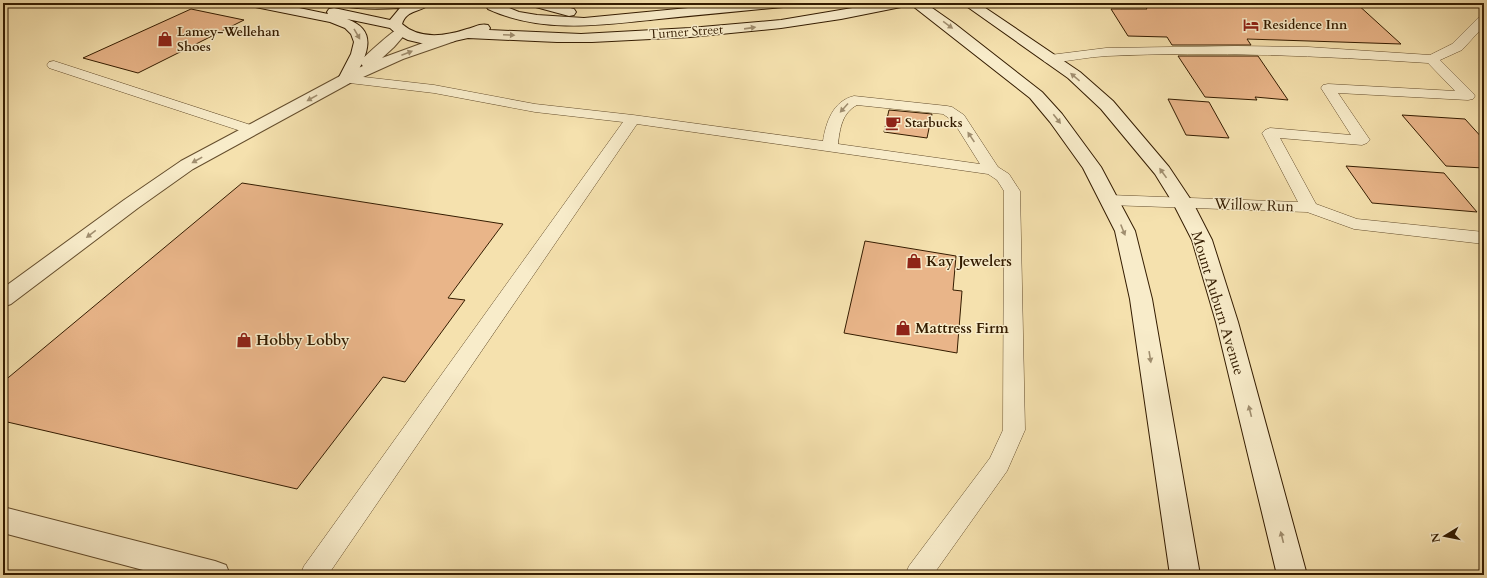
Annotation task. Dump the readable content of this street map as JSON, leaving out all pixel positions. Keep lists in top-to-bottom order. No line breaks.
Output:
{"streets":{"main road":["Turner Street","Mount Auburn Avenue"],"lane":["Willow Run"]},"crossings":[["Willow Run","Mount Auburn Avenue"]],"places":{"hotel":["Residence Inn"],"shop":["Lamey-Wellehan Shoes","Kay Jewelers","Mattress Firm","Hobby Lobby"],"cafe":["Starbucks"]},"north":"left"}
